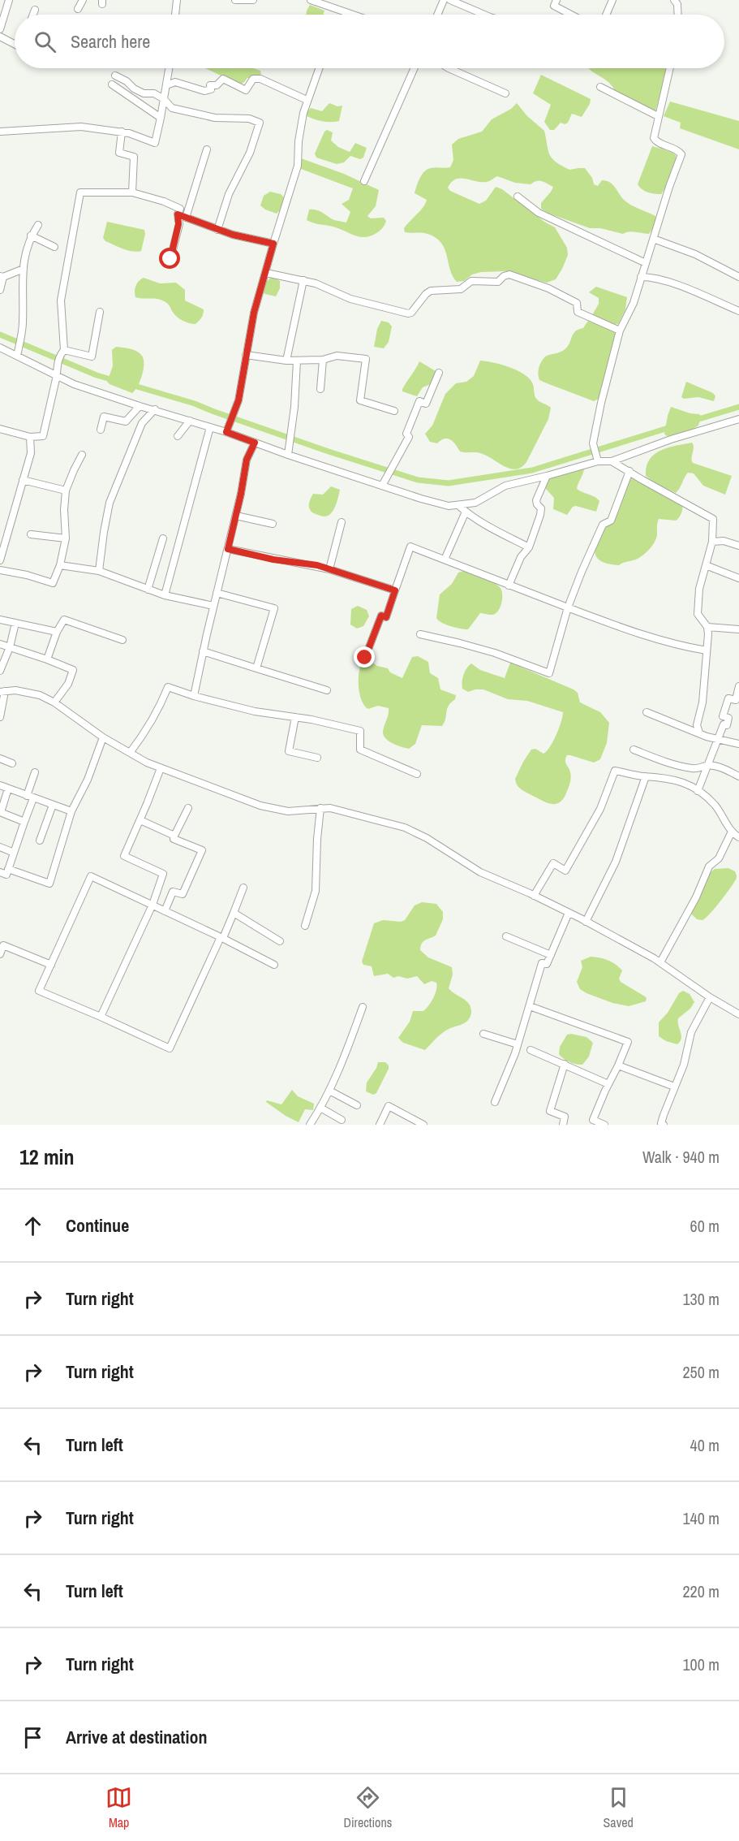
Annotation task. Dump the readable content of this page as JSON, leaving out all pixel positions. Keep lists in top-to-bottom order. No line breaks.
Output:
{"page":{"search":"Search here","heading":["12 min","Walk · 940 m"],"list":[["Continue","60 m"],["Turn right","130 m"],["Turn right","250 m"],["Turn left","40 m"],["Turn right","140 m"],["Turn left","220 m"],["Turn right","100 m"],"Arrive at destination"],"nav":["Map","Directions","Saved"]}}
